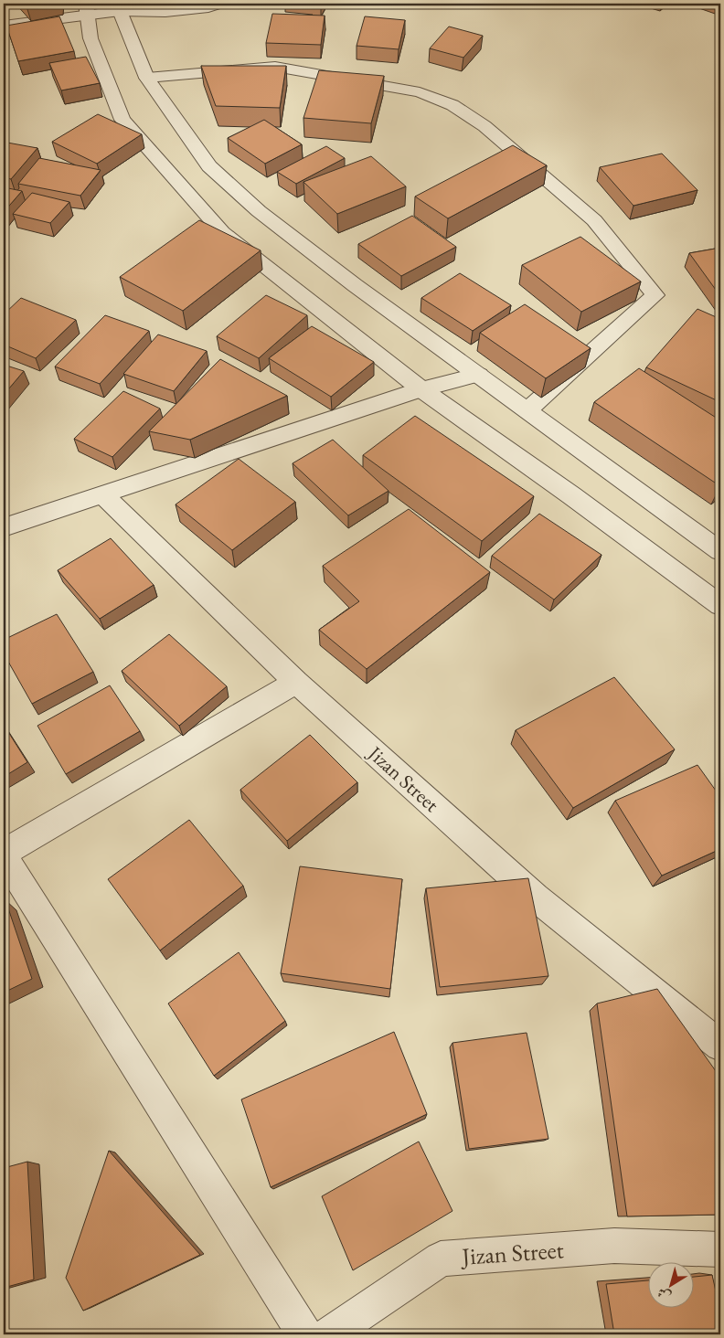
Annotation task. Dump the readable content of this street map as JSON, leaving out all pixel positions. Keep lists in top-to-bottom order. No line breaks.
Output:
{"streets":{"street":["Jizan Street"]},"north":"bottom left"}
